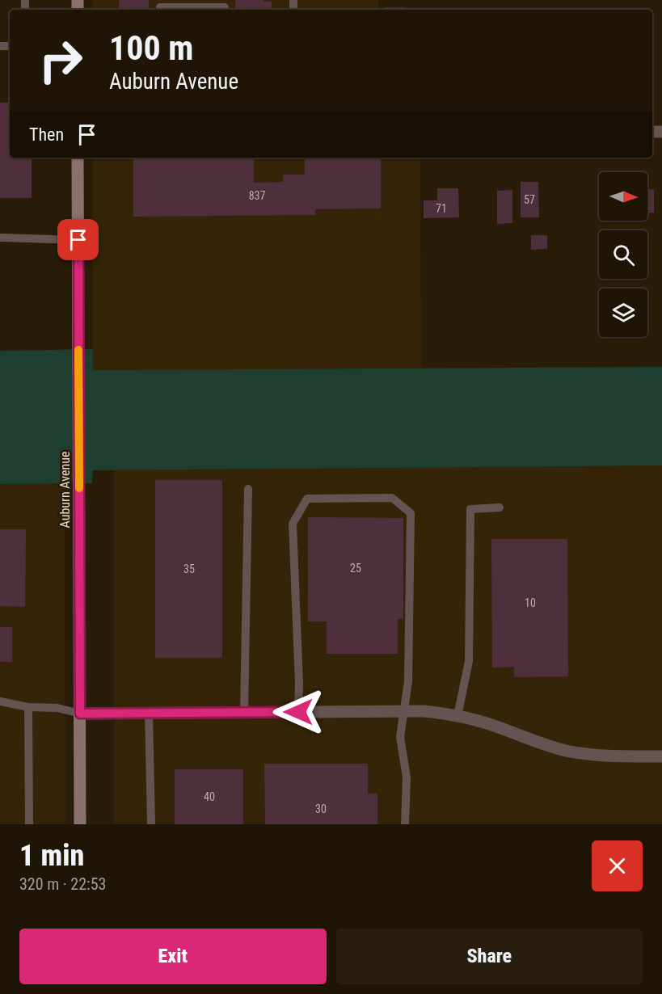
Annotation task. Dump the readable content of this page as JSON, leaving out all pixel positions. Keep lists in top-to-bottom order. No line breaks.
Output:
{"streets":{"main road":["Auburn Avenue"]},"house_numbers":["837","57","71","25","35","10","40","30"],"north":"right","page":{"turn":["100 m","Auburn Avenue"],"then":"Then","heading":["1 min","320 m · 22:53"],"buttons":["Exit","Share"]}}
